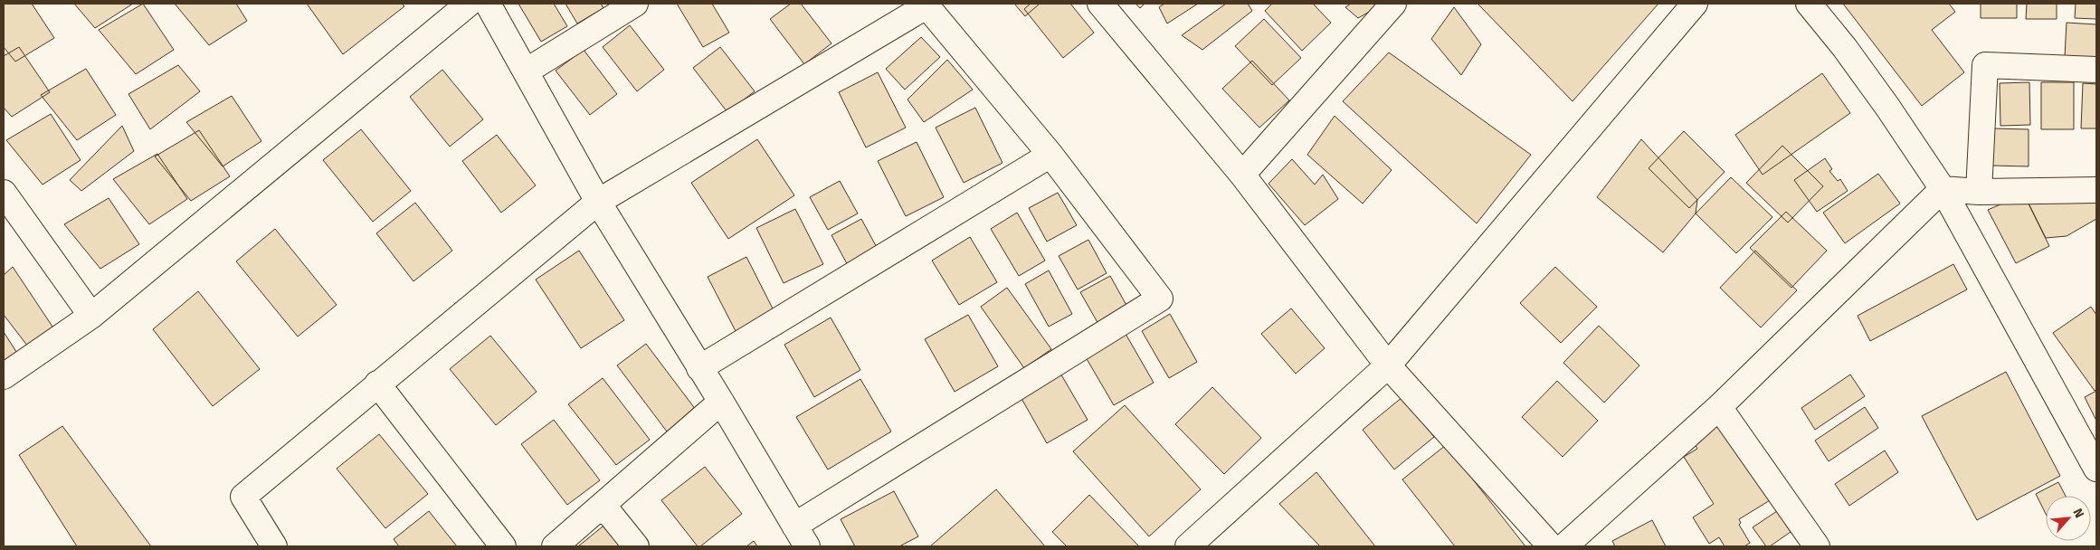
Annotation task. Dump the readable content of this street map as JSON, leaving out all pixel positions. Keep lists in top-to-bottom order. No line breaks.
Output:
{"north":"top right"}
